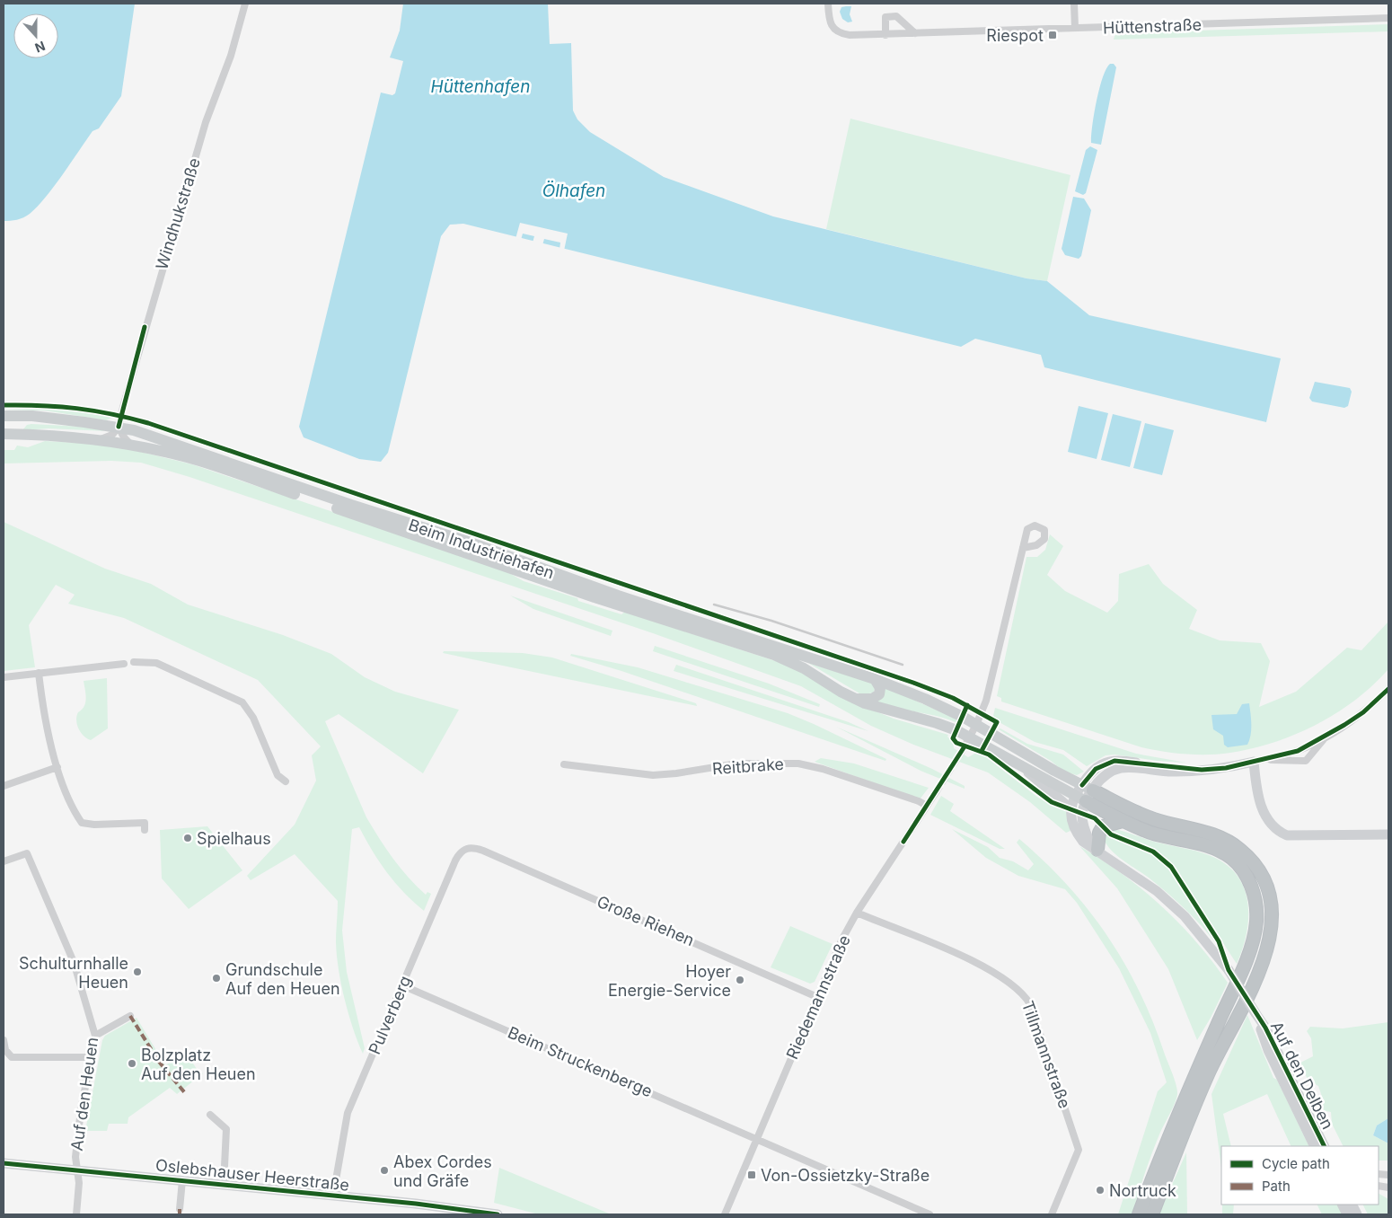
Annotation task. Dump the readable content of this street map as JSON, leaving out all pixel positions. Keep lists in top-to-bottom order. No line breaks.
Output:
{"streets":{"main road":["Beim Industriehafen","Auf den Delben","Oslebshauser Heerstraße"],"street":["Hüttenstraße","Windhukstraße","Reitbrake","Große Riehen","Riedemannstraße","Pulverberg","Tillmannstraße","Beim Struckenberge","Auf den Heuen"]},"crossings":[["Windhukstraße","Beim Industriehafen"],["Reitbrake","Riedemannstraße"],["Große Riehen","Riedemannstraße"],["Große Riehen","Pulverberg"],["Riedemannstraße","Tillmannstraße"],["Riedemannstraße","Beim Struckenberge"],["Pulverberg","Beim Struckenberge"],["Pulverberg","Oslebshauser Heerstraße"],["Auf den Heuen","Oslebshauser Heerstraße"]],"water":["Hüttenhafen","Ölhafen"],"places":{"transit":["Riespot","Von-Ossietzky-Straße"],"other":["Spielhaus","Schulturnhalle Heuen","Grundschule Auf den Heuen","Hoyer Energie-Service","Bolzplatz Auf den Heuen","Abex Cordes und Gräfe","Nortruck"]},"legend":["Cycle path","Path"],"north":"bottom"}
